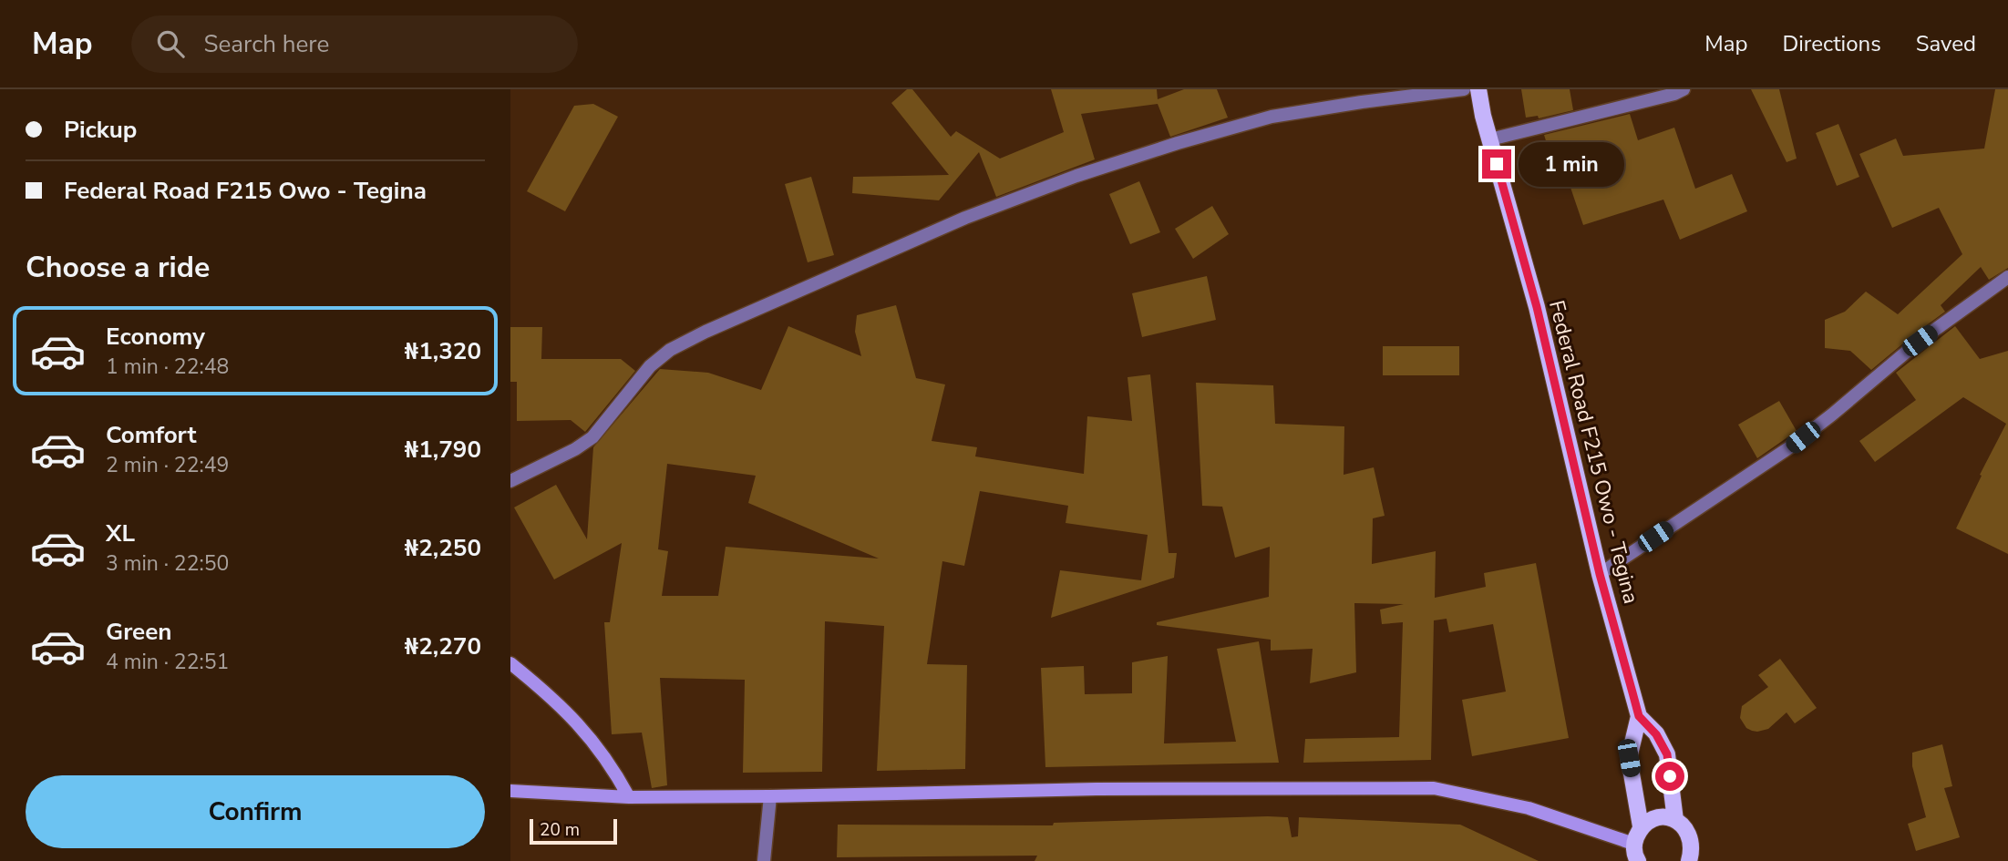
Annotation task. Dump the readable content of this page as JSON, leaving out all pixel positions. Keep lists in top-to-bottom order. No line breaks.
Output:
{"streets":{"main road":["Federal Road F215 Owo - Tegina"]},"scale_bar":"20 m","page":{"header":"Map","search":"Search here","nav":["Map","Directions","Saved"],"banner":["Pickup","Federal Road F215 Owo - Tegina"],"bubble":"1 min","heading":"Choose a ride","list":[{"name":"Economy","note":"1 min · 22:48","value":"₦1,320"},{"name":"Comfort","note":"2 min · 22:49","value":"₦1,790"},{"name":"XL","note":"3 min · 22:50","value":"₦2,250"},{"name":"Green","note":"4 min · 22:51","value":"₦2,270"}],"buttons":"Confirm","scale":"20 m"}}
